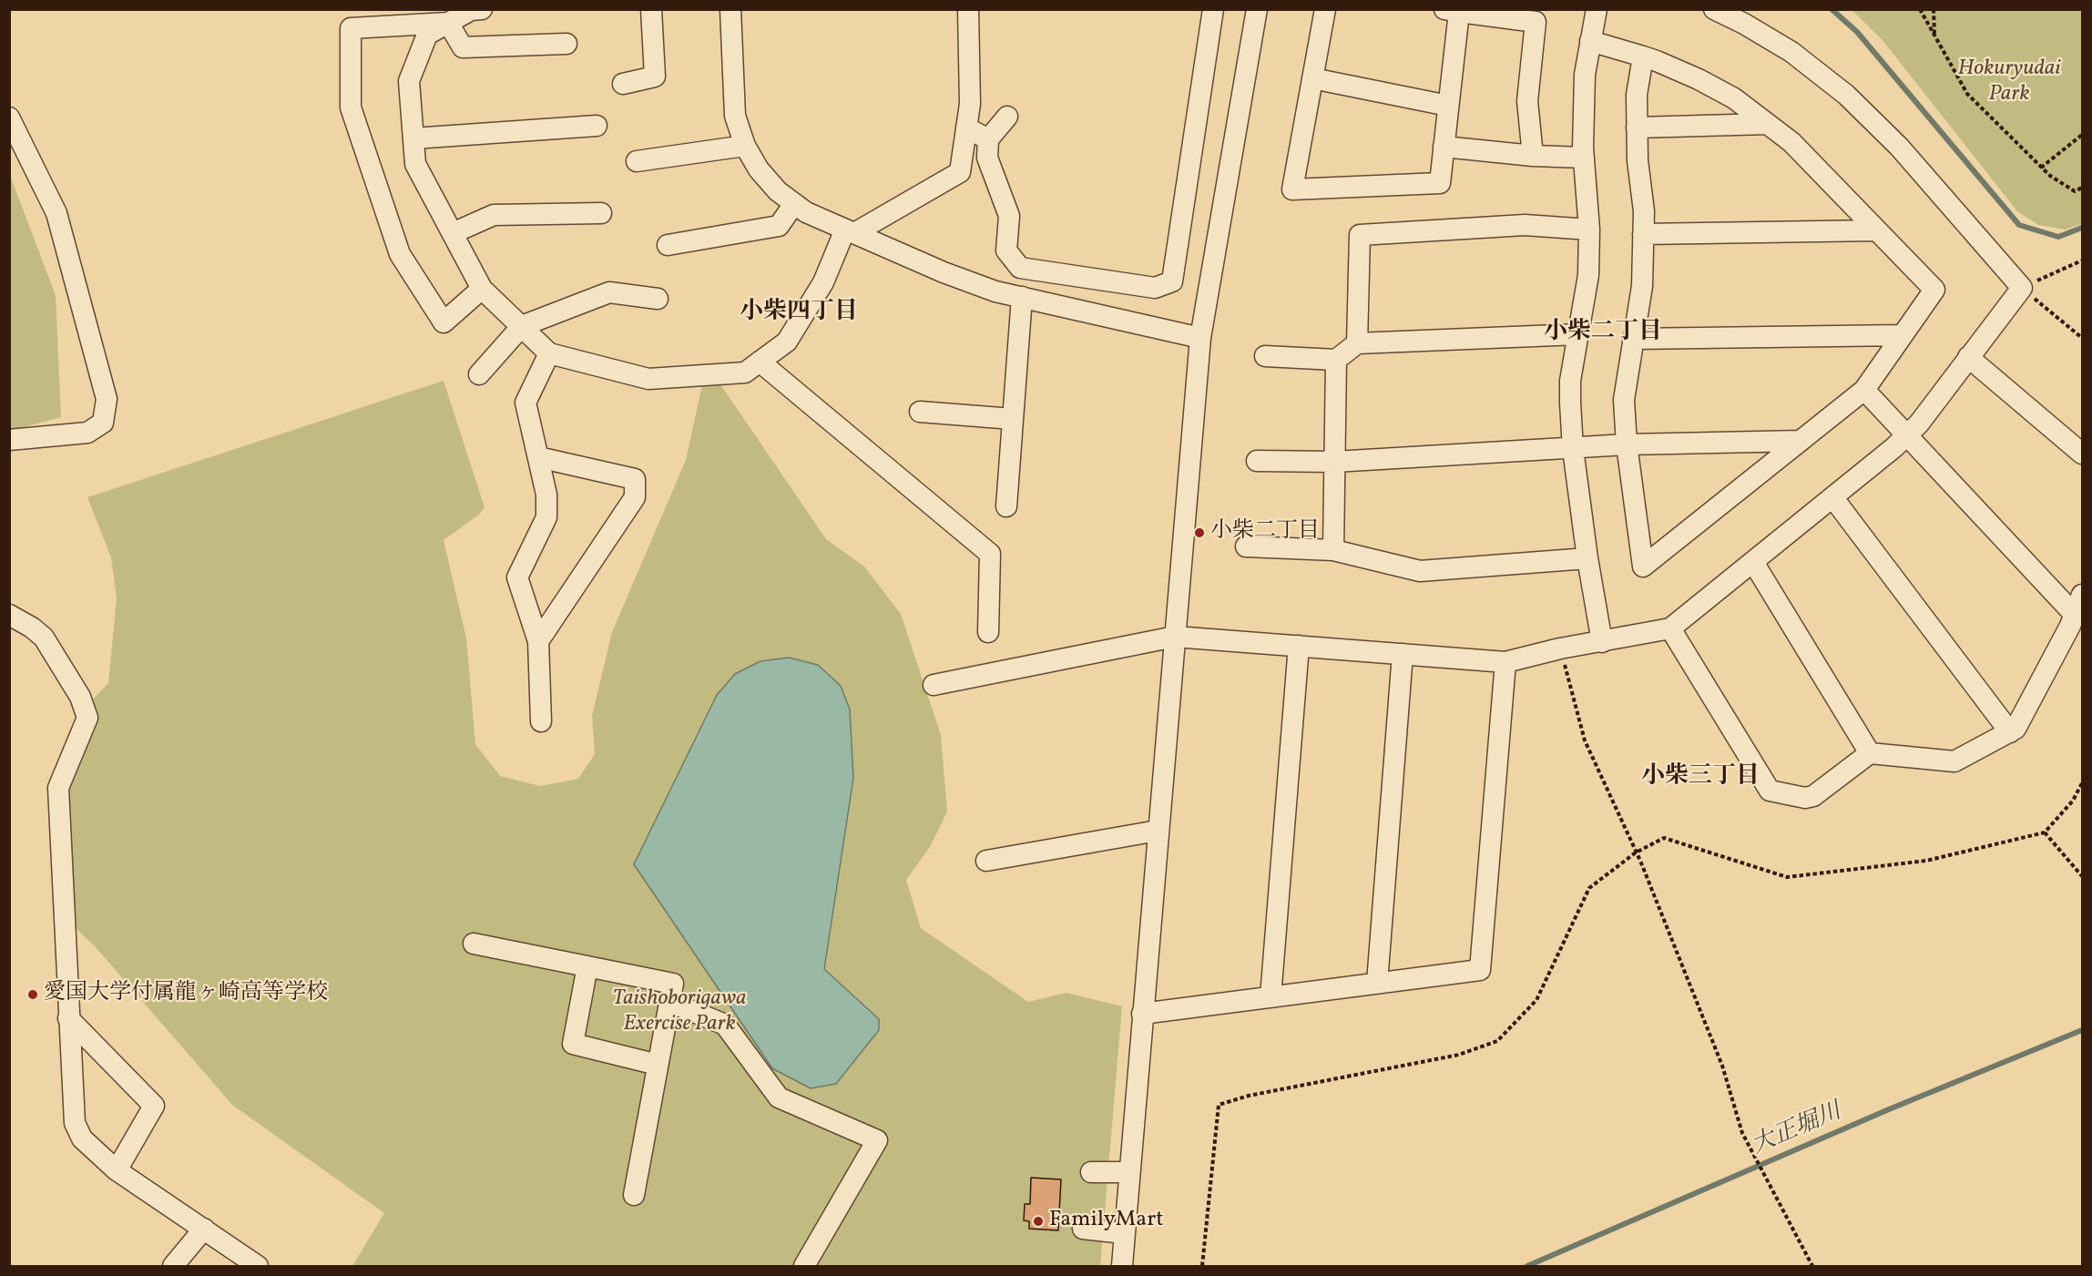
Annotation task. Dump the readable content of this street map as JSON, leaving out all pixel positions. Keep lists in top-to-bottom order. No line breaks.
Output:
{"districts":["小柴四丁目","小柴二丁目","小柴三丁目"],"water":["大正堀川"],"parks":["Hokuryudai Park","Taishoborigawa Exercise Park"],"places":["小柴二丁目","愛国大学付属龍ヶ崎高等学校","FamilyMart"]}
